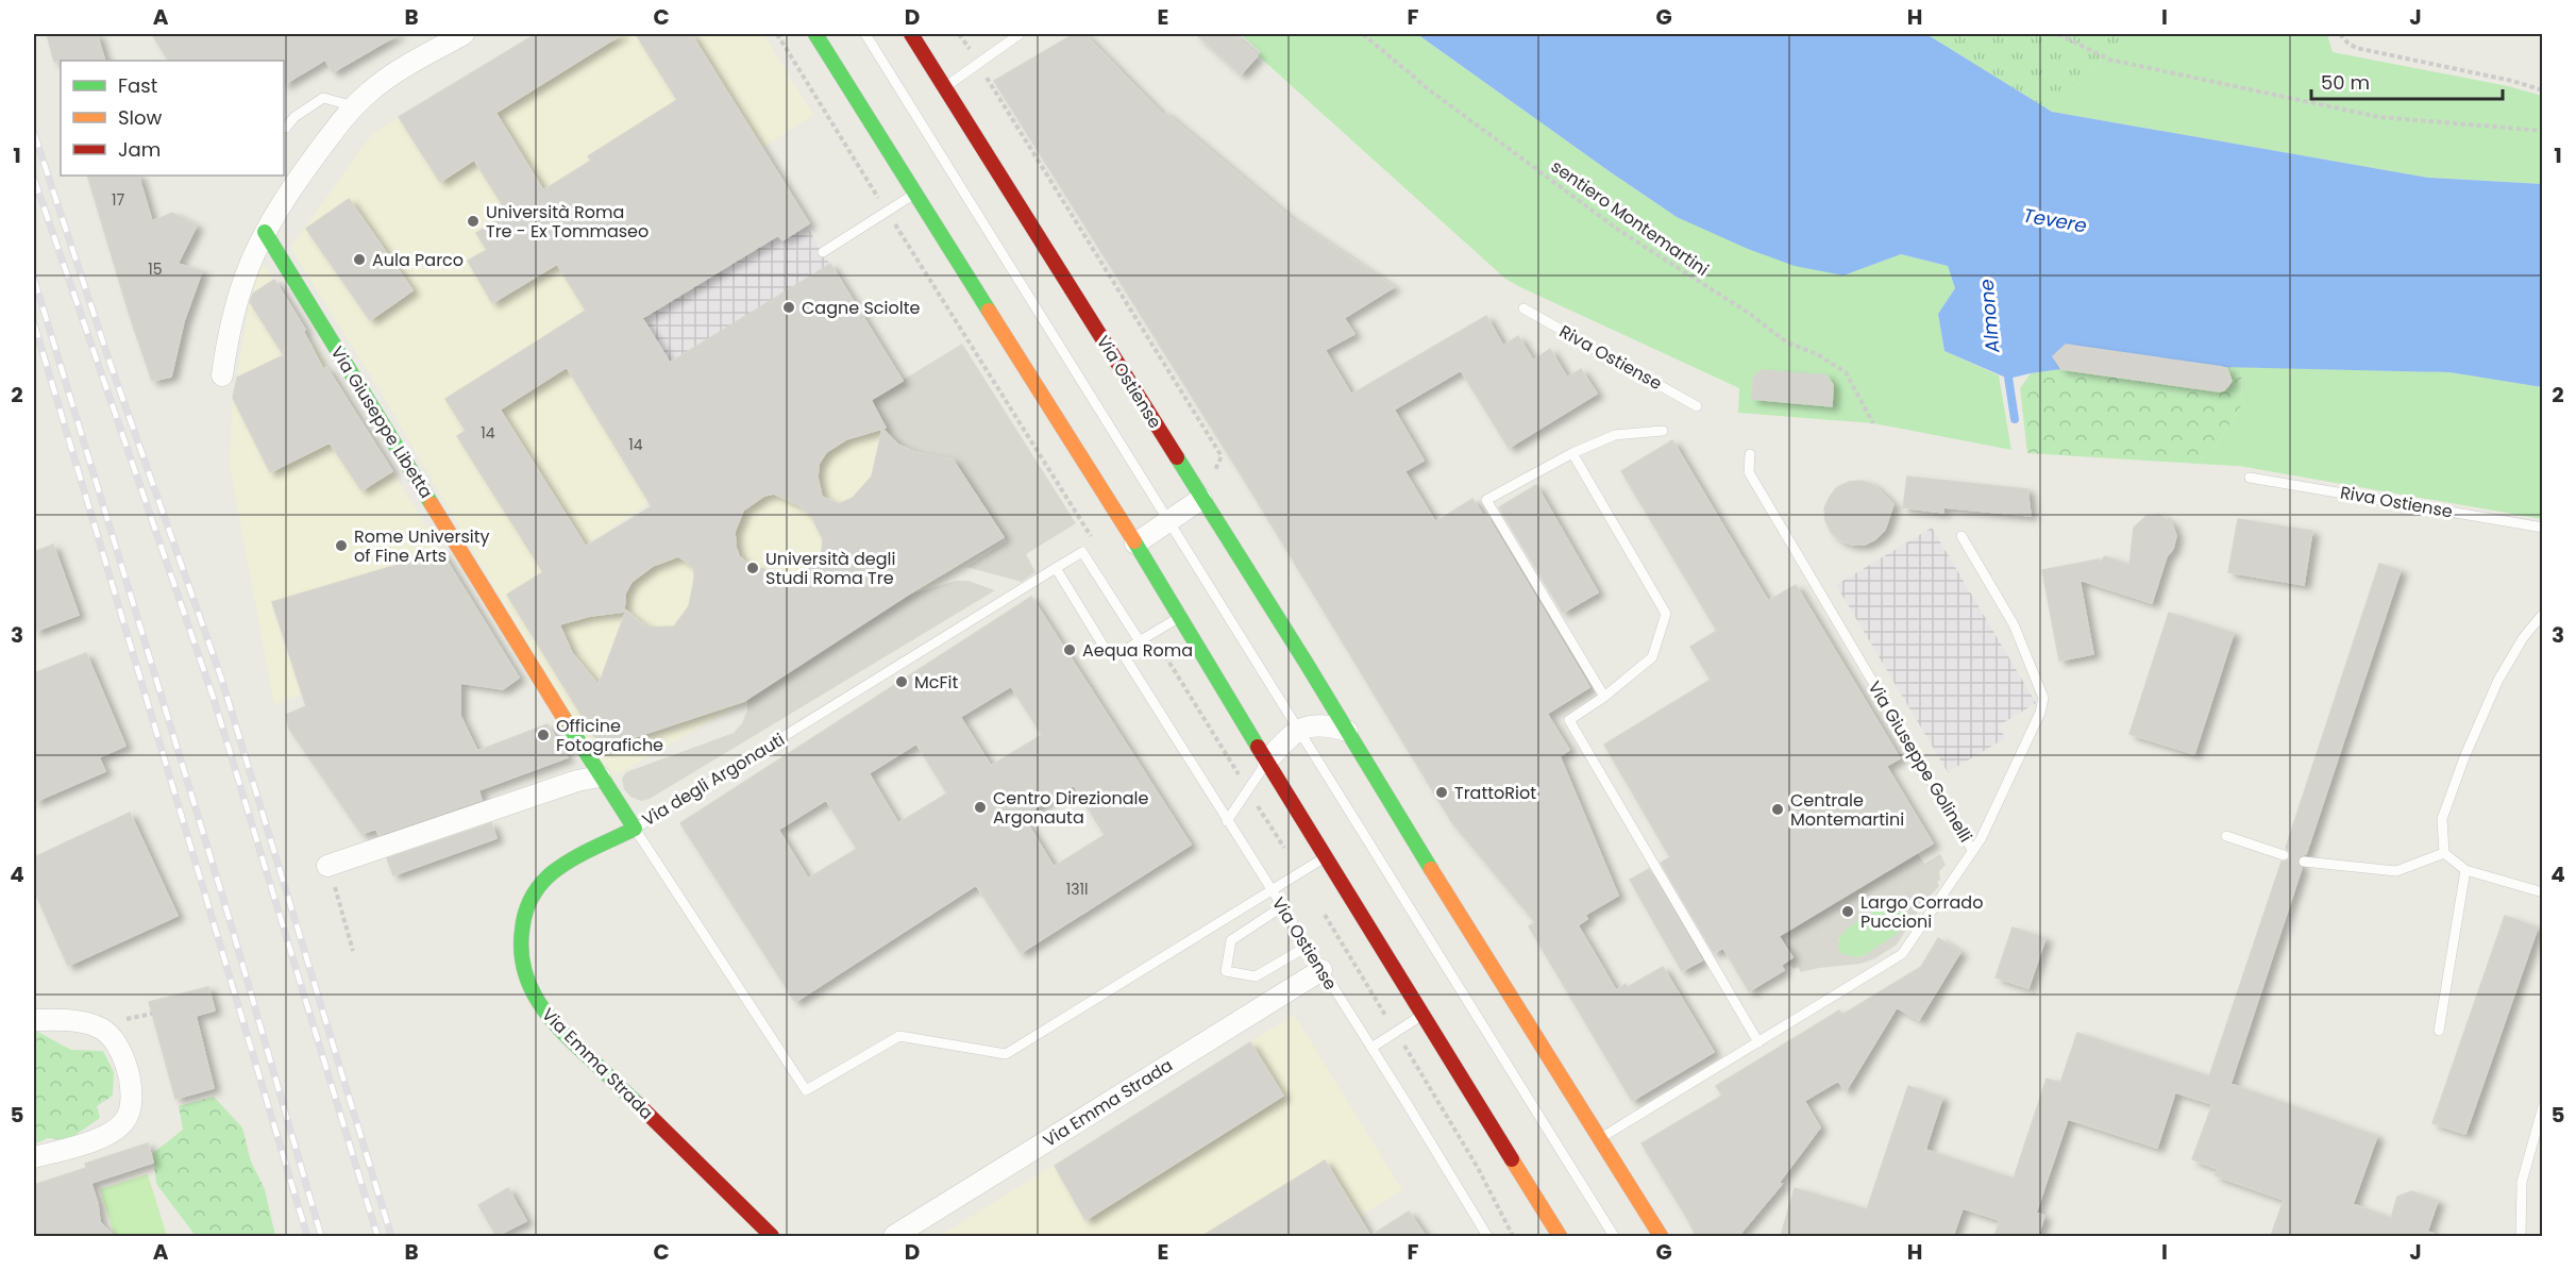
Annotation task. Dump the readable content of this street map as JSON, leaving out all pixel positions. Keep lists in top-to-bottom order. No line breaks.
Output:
{"streets":{"main road":["Via Ostiense","Via Giuseppe Libetta","Via degli Argonauti","Via Emma Strada"],"lane":["Riva Ostiense","Via Giuseppe Golinelli"],"path":["sentiero Montemartini"]},"crossings":[["Via Ostiense","Via Giuseppe Golinelli"],["Via Ostiense","Via Emma Strada"],["Via Giuseppe Libetta","Via degli Argonauti"],["Via degli Argonauti","Via Emma Strada"]],"water":["Tevere","Almone"],"places":["Università Roma Tre - Ex Tommaseo","Aula Parco","Cagne Sciolte","Rome University of Fine Arts","Università degli Studi Roma Tre","Aequa Roma","McFit","Officine Fotografiche","TrattoRiot","Centro Direzionale Argonauta","Centrale Montemartini","Largo Corrado Puccioni"],"house_numbers":["17","15","14","14","131l"],"legend":["Fast","Slow","Jam"],"scale_bar":"50 m","grid":{"columns":["A","B","C","D","E","F","G","H","I","J"],"rows":["1","2","3","4","5"]}}
